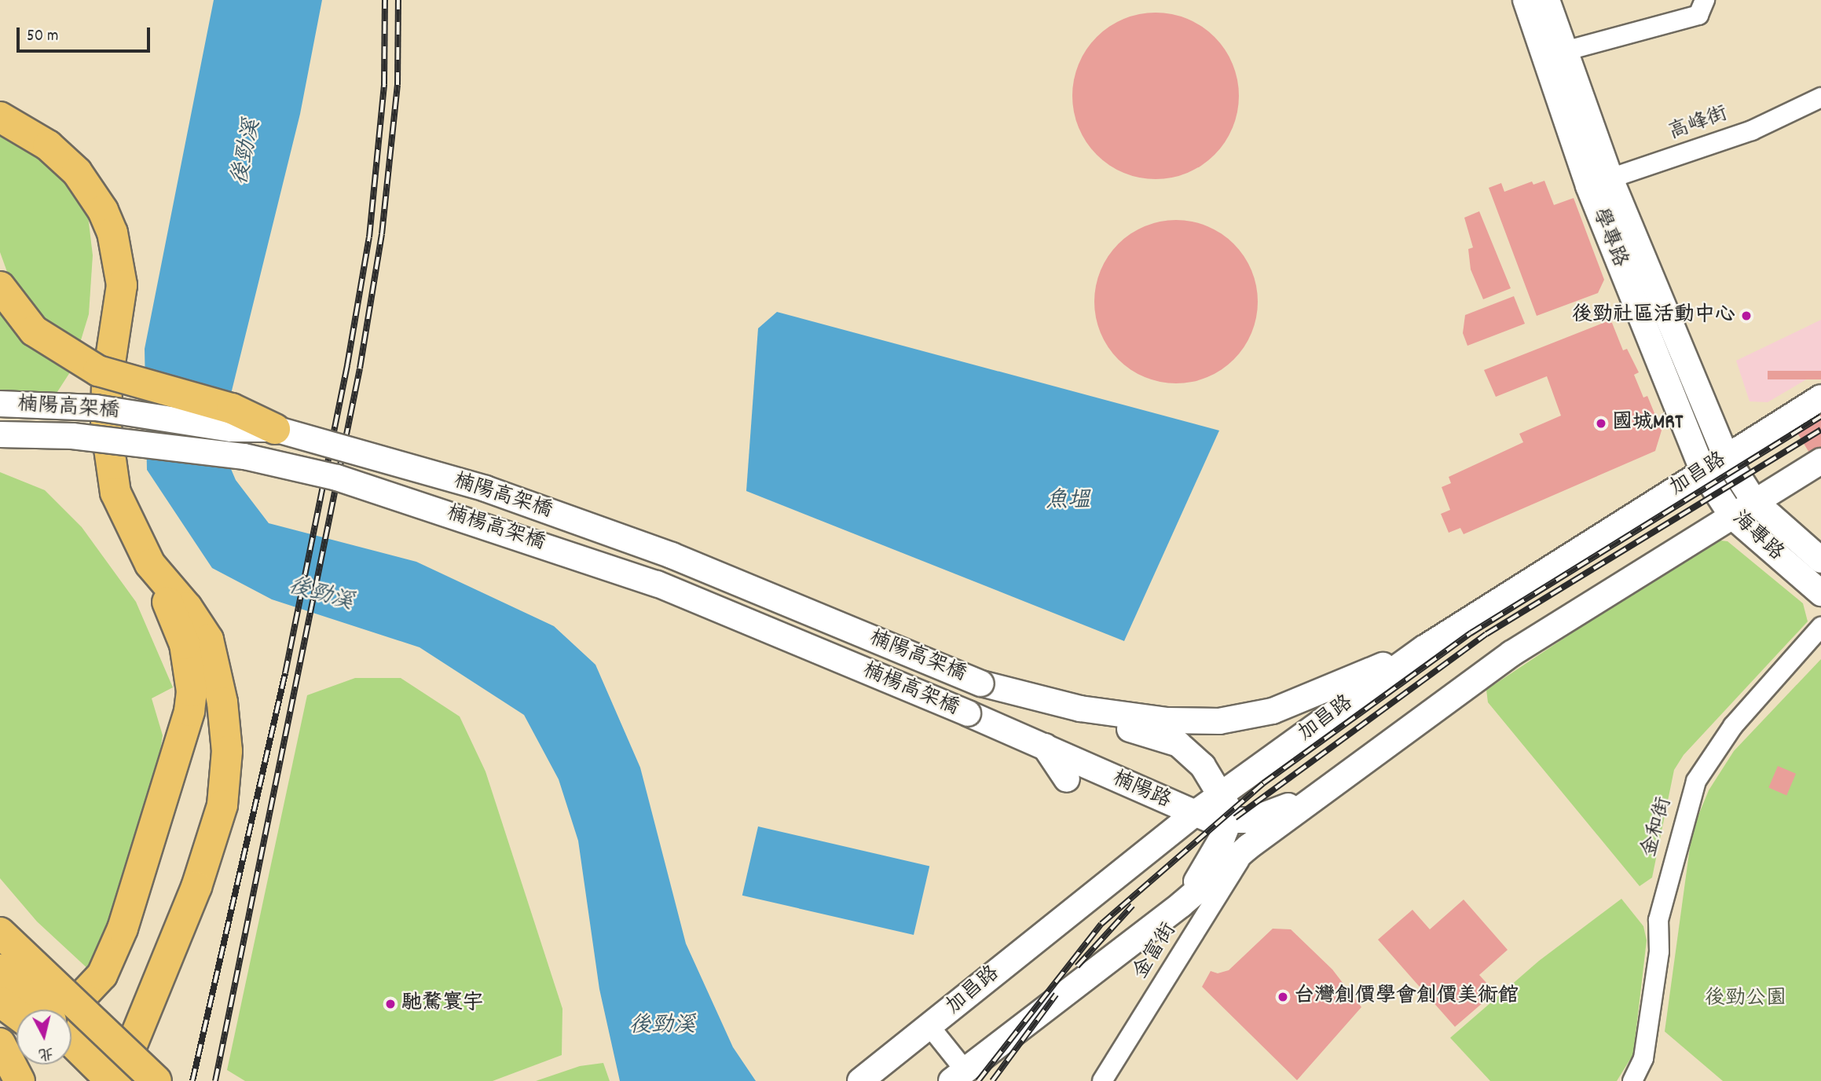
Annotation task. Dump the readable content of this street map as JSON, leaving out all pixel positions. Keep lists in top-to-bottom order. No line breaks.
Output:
{"streets":{"street":["高峰街","學專路","楠陽高架橋","加昌路","楠楊高架橋","海專路","楠陽路","金和街","金富街"]},"crossings":[["高峰街","學專路"],["學專路","加昌路"],["學專路","海專路"],["加昌路","海專路"],["加昌路","楠陽路"],["楠楊高架橋","楠陽路"]],"water":["後勁溪","魚塭"],"parks":["後勁公園"],"places":["後勁社區活動中心","國城MRT","台灣創價學會創價美術館","馳騖寰宇"],"scale_bar":"50 m","north":"bottom"}
